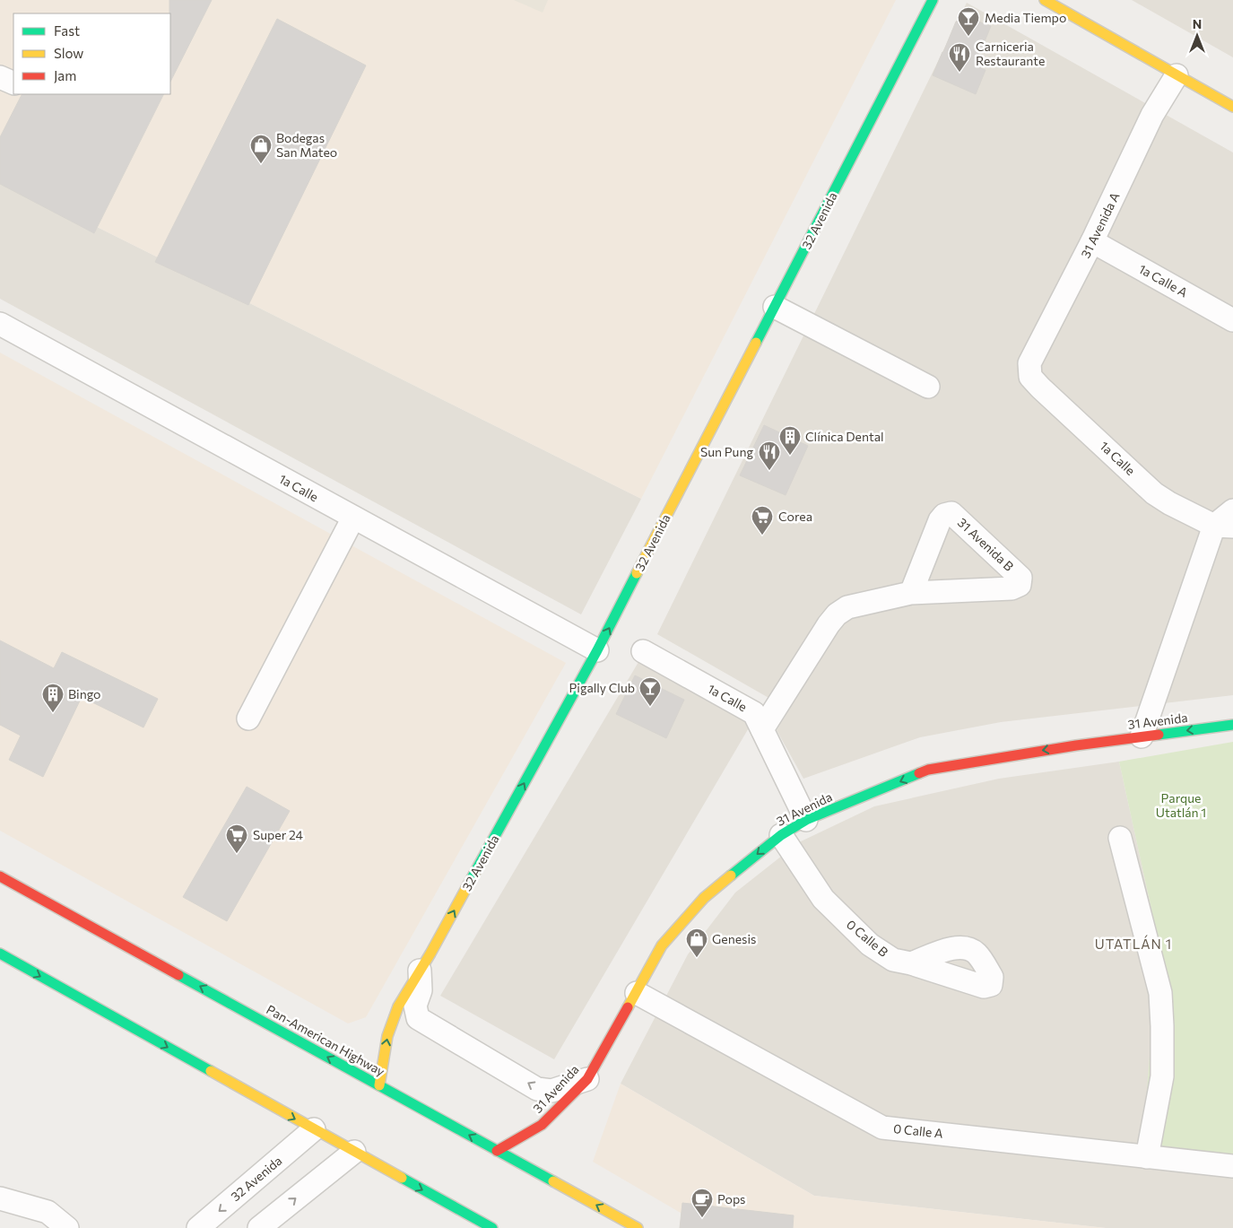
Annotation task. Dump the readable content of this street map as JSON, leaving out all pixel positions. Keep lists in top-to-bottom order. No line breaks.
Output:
{"streets":{"main road":["32 Avenida","31 Avenida","Pan-American Highway"],"street":["31 Avenida A","1a Calle A","1a Calle","31 Avenida B","0 Calle B","0 Calle A"]},"crossings":[["32 Avenida","1a Calle"],["32 Avenida","Pan-American Highway"],["31 Avenida A","1a Calle A"],["31 Avenida A","1a Calle"],["1a Calle","31 Avenida B"],["1a Calle","31 Avenida"],["31 Avenida","0 Calle B"],["31 Avenida","Pan-American Highway"],["31 Avenida","0 Calle A"]],"one_way":["31 Avenida"],"districts":["UTATLÁN 1"],"parks":["Parque Utatlán 1"],"places":{"bar":["Media Tiempo","Pigally Club"],"restaurant":["Carniceria Restaurante","Sun Pung"],"shop":["Bodegas San Mateo","Genesis"],"building":["Clínica Dental","Bingo"],"supermarket":["Corea","Super 24"],"cafe":["Pops"]},"legend":["Fast","Slow","Jam"],"north":"top"}
